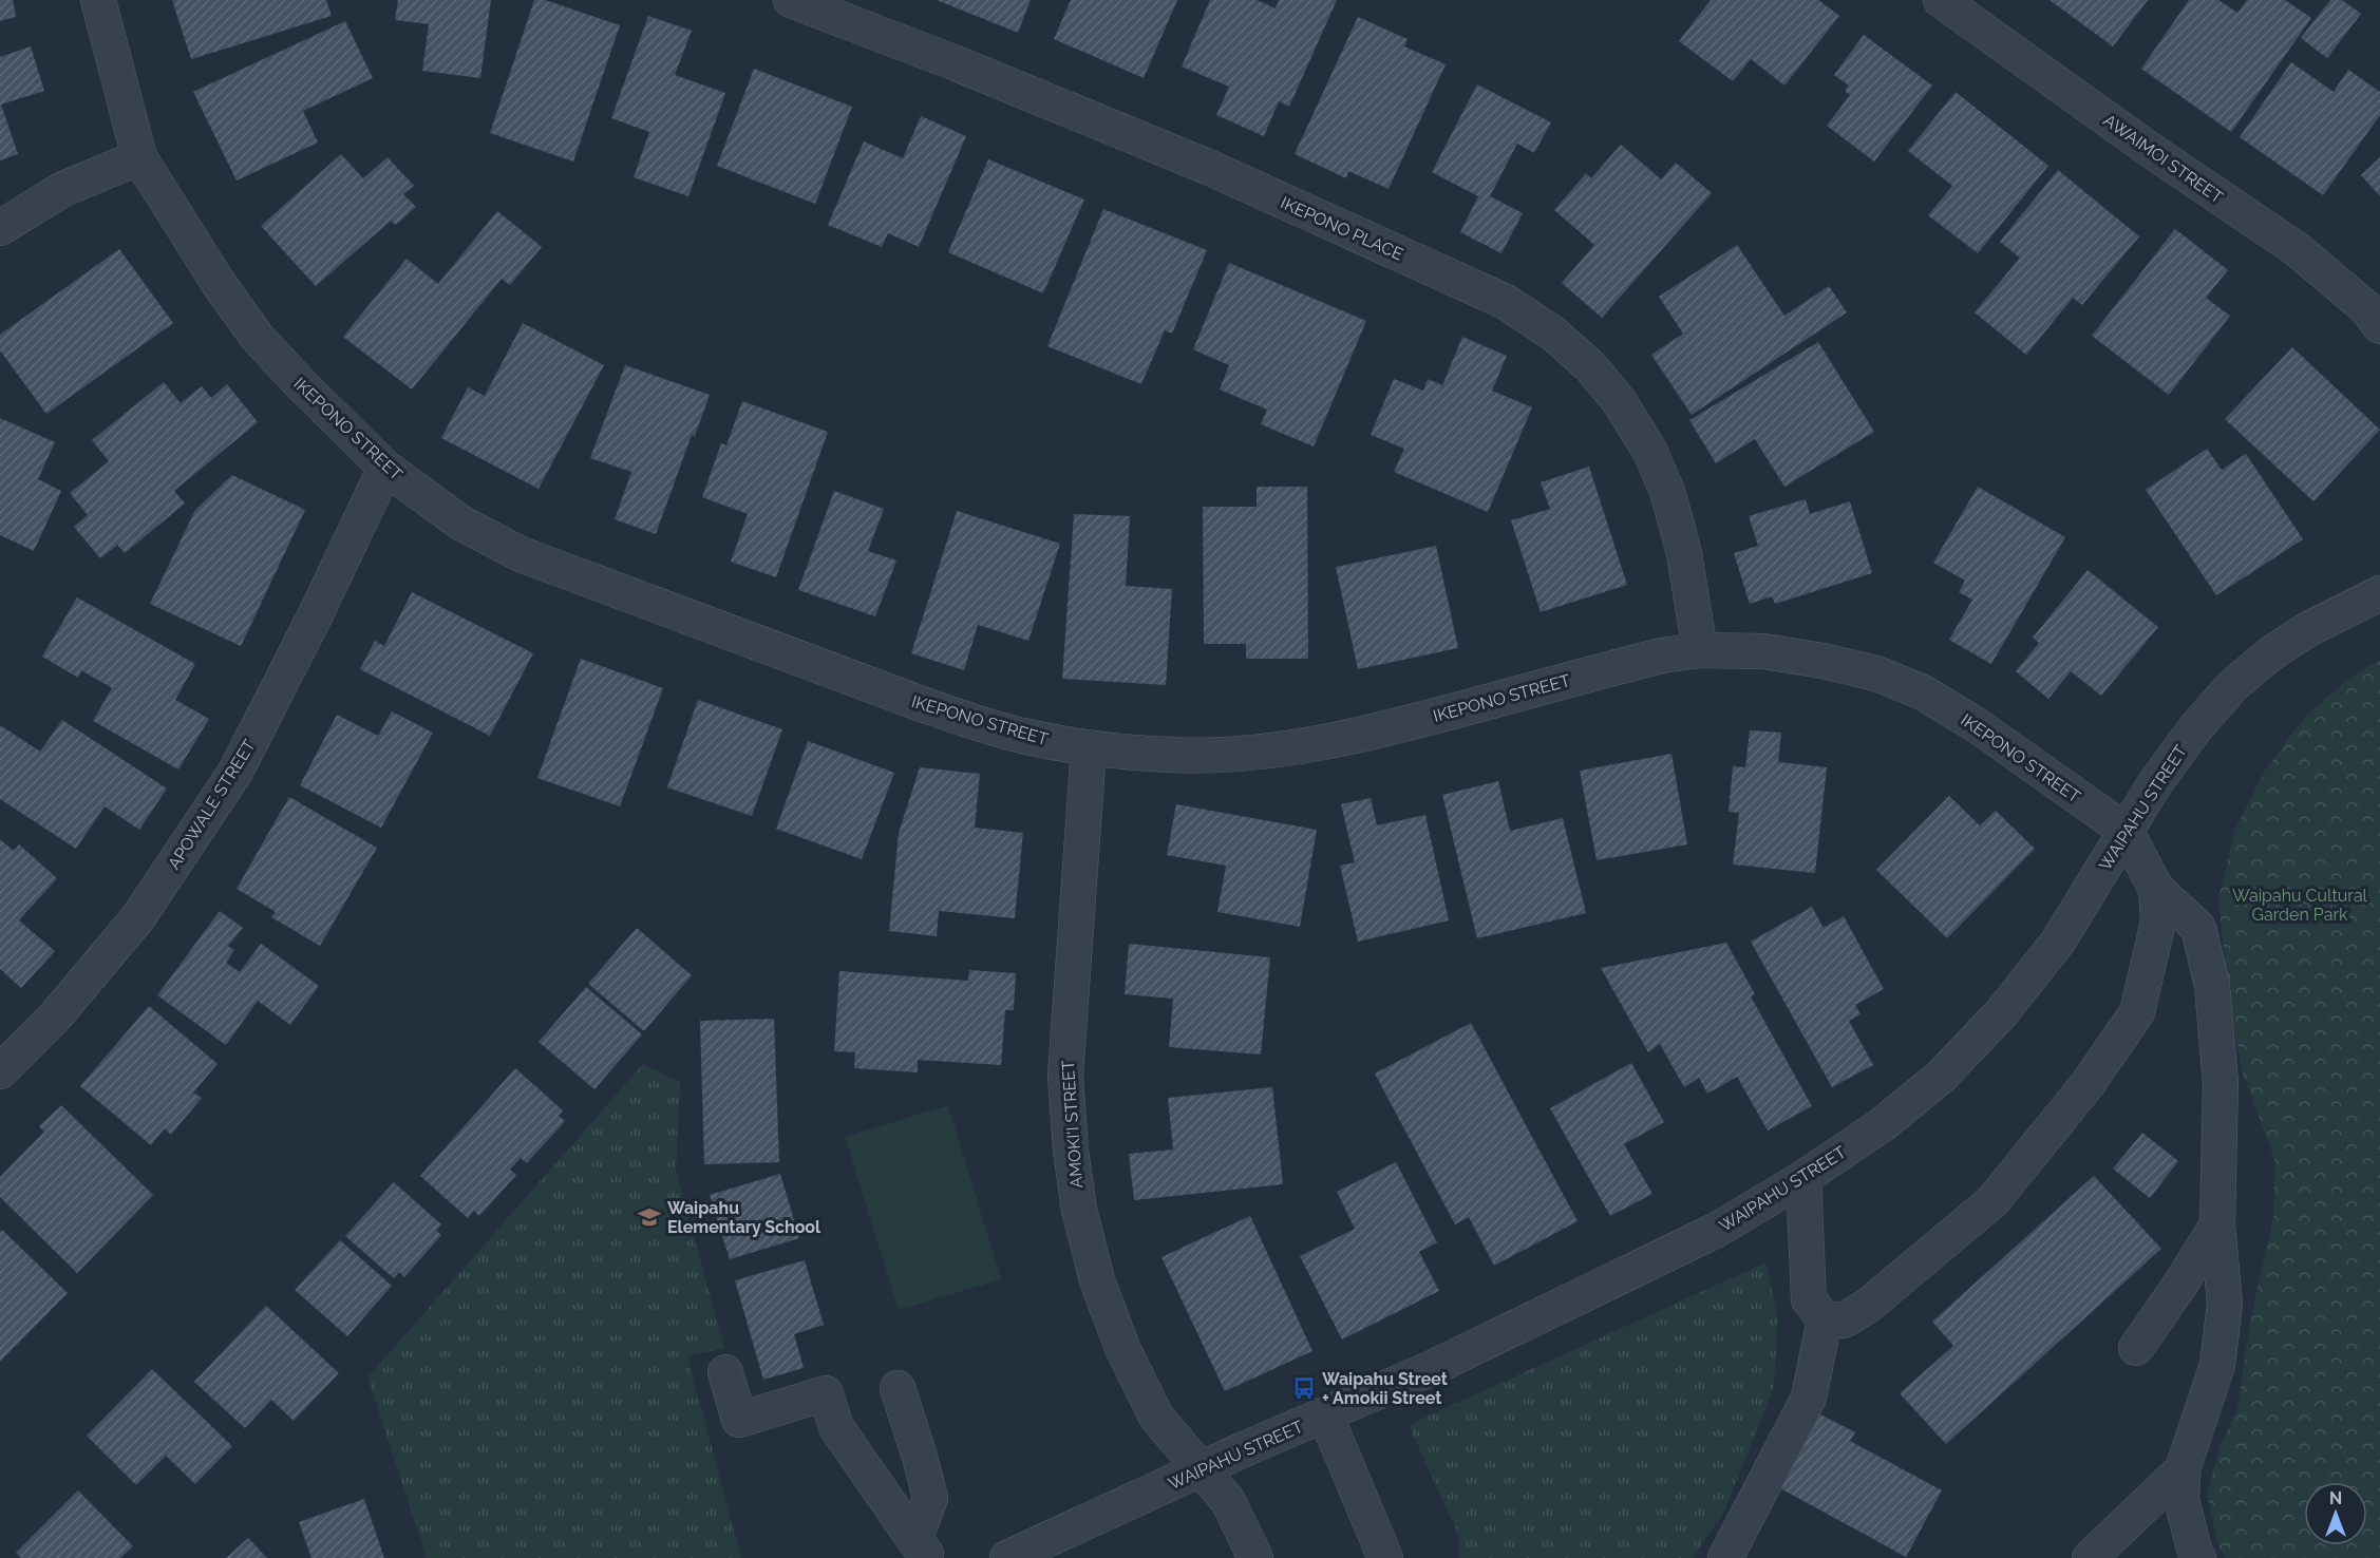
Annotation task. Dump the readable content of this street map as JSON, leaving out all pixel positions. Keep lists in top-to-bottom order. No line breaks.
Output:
{"streets":{"street":["AWAIMOI STREET","IKEPONO PLACE","IKEPONO STREET","APOWALE STREET","WAIPAHU STREET","AMOKI'I STREET"]},"crossings":[["IKEPONO PLACE","IKEPONO STREET"],["IKEPONO STREET","APOWALE STREET"],["IKEPONO STREET","WAIPAHU STREET"],["IKEPONO STREET","AMOKI'I STREET"],["WAIPAHU STREET","AMOKI'I STREET"]],"parks":["Waipahu Cultural Garden Park"],"places":{"school or university":["Waipahu Elementary School"],"bus stop":["Waipahu Street + Amokii Street"]},"north":"top"}
